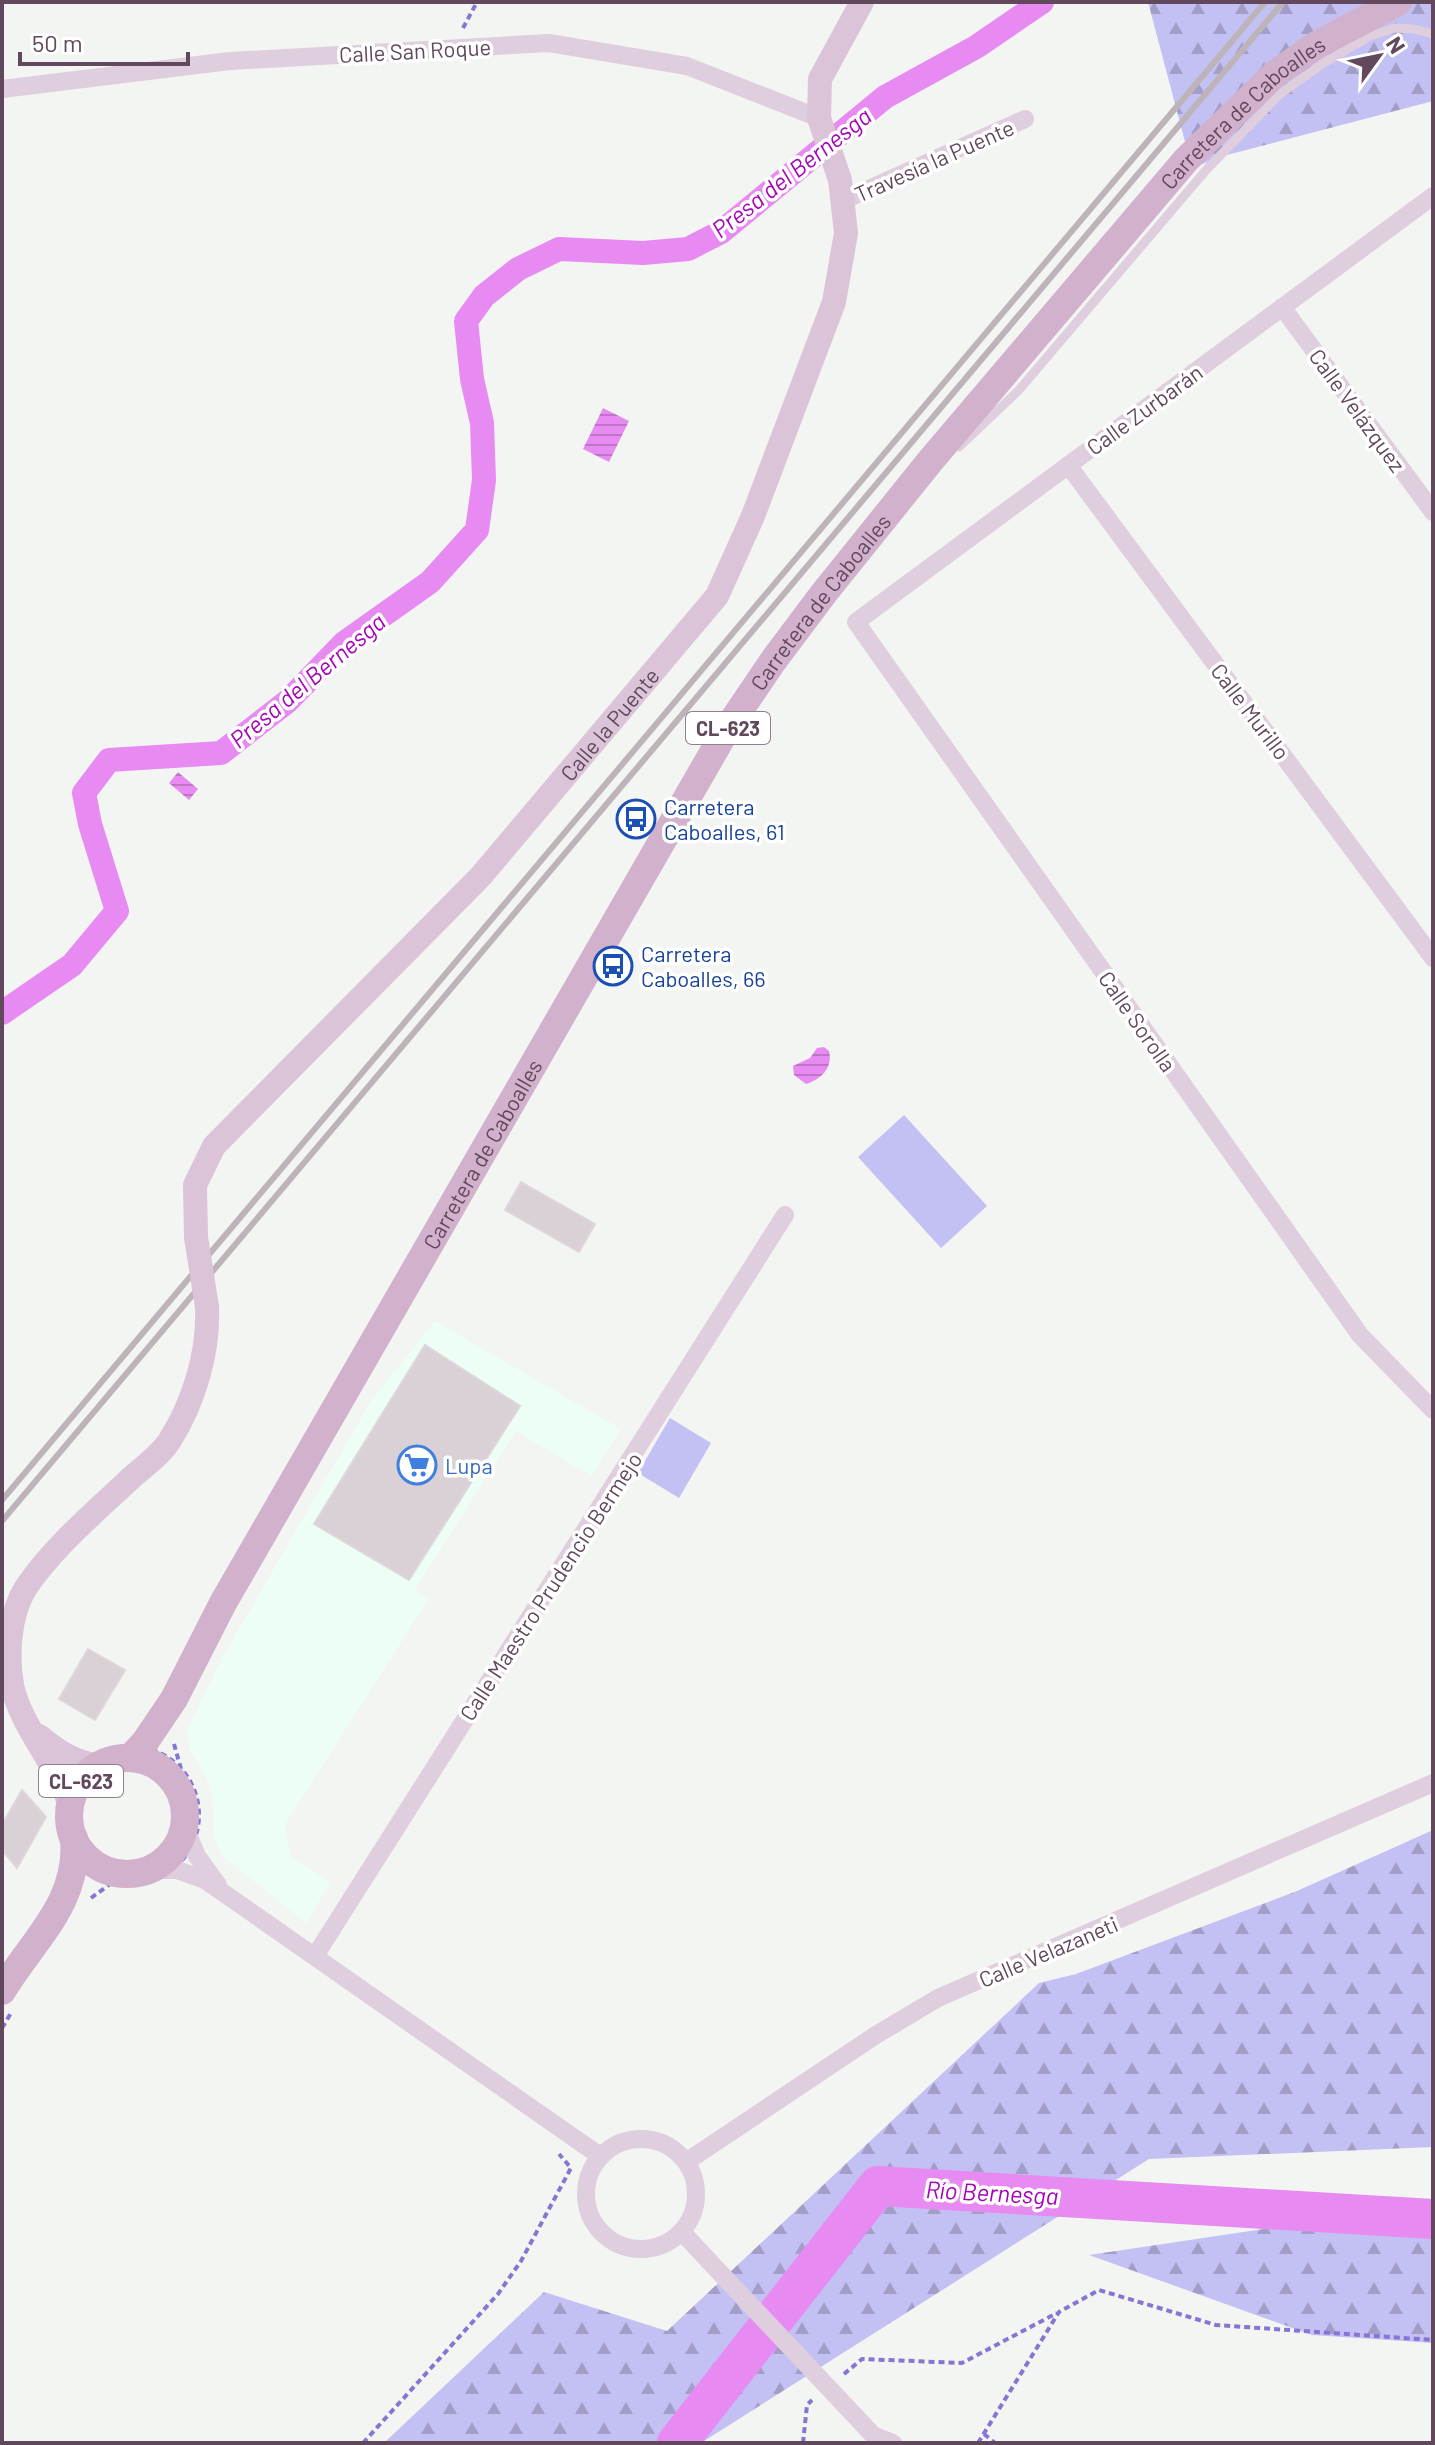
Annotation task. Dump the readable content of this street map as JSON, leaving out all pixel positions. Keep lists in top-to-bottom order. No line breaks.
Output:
{"streets":{"main road":["Carretera de Caboalles","CL-623"],"street":["Calle San Roque","Travesía la Puente","Calle Zurbarán","Calle Velázquez","Calle Murillo","Calle la Puente","Calle Sorolla","Calle Maestro Prudencio Bermejo","Calle Velazaneti"]},"crossings":[["Calle San Roque","Calle la Puente"],["Carretera de Caboalles","Calle la Puente"],["Carretera de Caboalles","CL-623"],["Travesía la Puente","Calle la Puente"],["Calle Zurbarán","Calle Velázquez"],["Calle Zurbarán","Calle Murillo"],["Calle Zurbarán","Calle Sorolla"],["Calle la Puente","CL-623"]],"water":["Presa del Bernesga","Río Bernesga"],"places":{"bus stop":["Carretera Caboalles, 61","Carretera Caboalles, 66"],"supermarket":["Lupa"]},"scale_bar":"50 m","north":"top right"}
